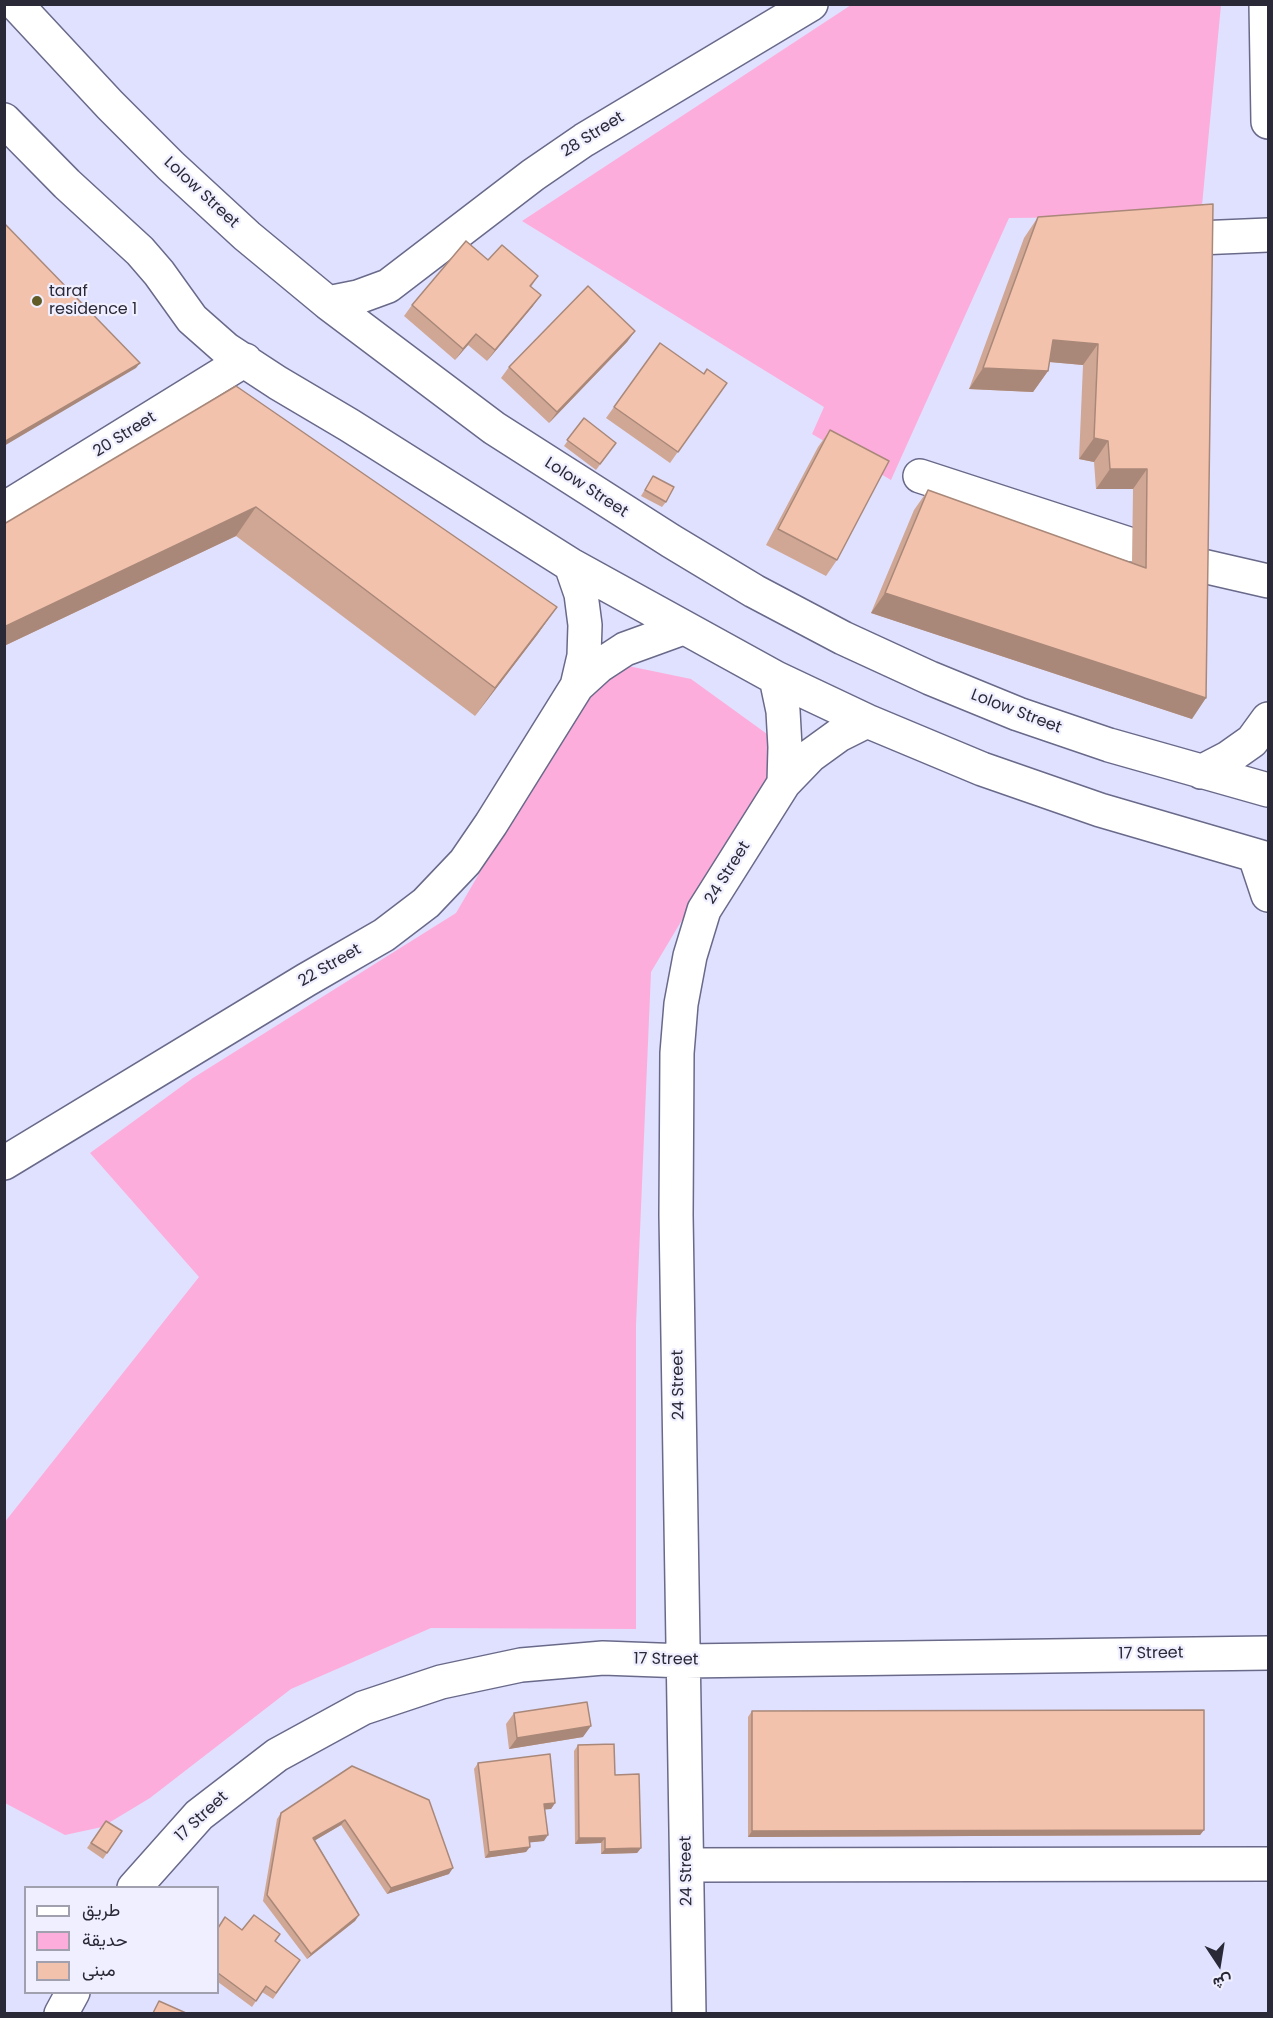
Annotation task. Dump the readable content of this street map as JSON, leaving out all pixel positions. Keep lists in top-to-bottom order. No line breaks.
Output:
{"streets":{"street":["28 Street","Lolow Street","20 Street","24 Street","22 Street","17 Street"]},"crossings":[["28 Street","Lolow Street"],["24 Street","17 Street"]],"places":["taraf residence 1"],"legend":["طريق","حديقة","مبنى"],"north":"bottom"}
